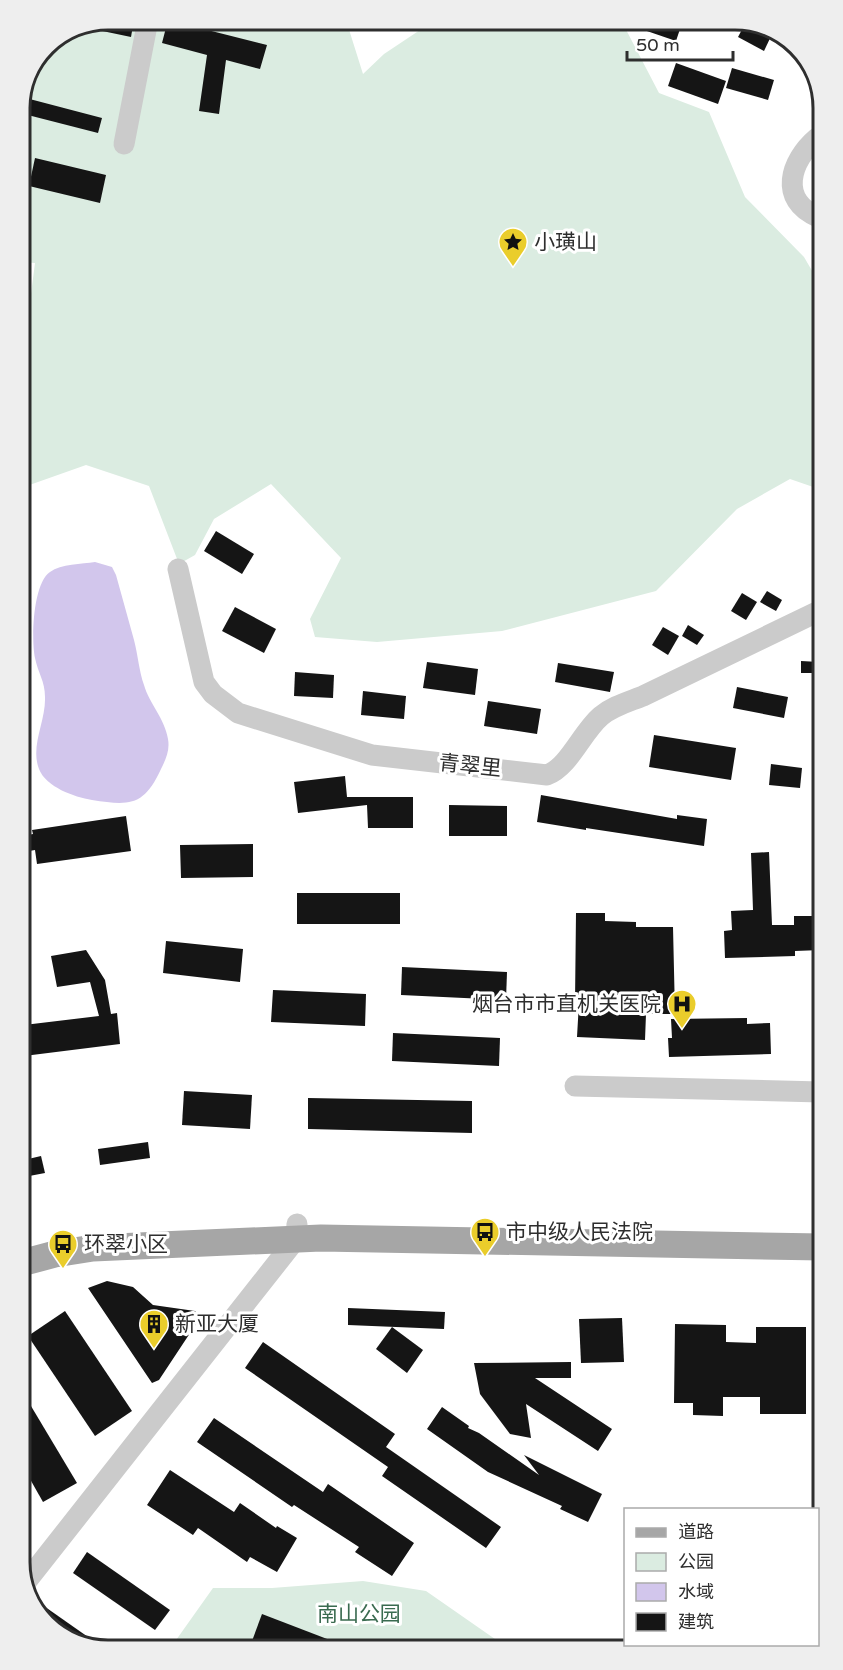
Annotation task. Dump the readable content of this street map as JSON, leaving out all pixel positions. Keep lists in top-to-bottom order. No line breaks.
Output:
{"streets":{"street":["青翠里"]},"parks":["南山公园"],"places":{"place":["小璜山"],"hospital":["烟台市市直机关医院"],"bus stop":["市中级人民法院","环翠小区"],"building":["新亚大厦"]},"legend":["道路","公园","水域","建筑"],"scale_bar":"50 m"}
